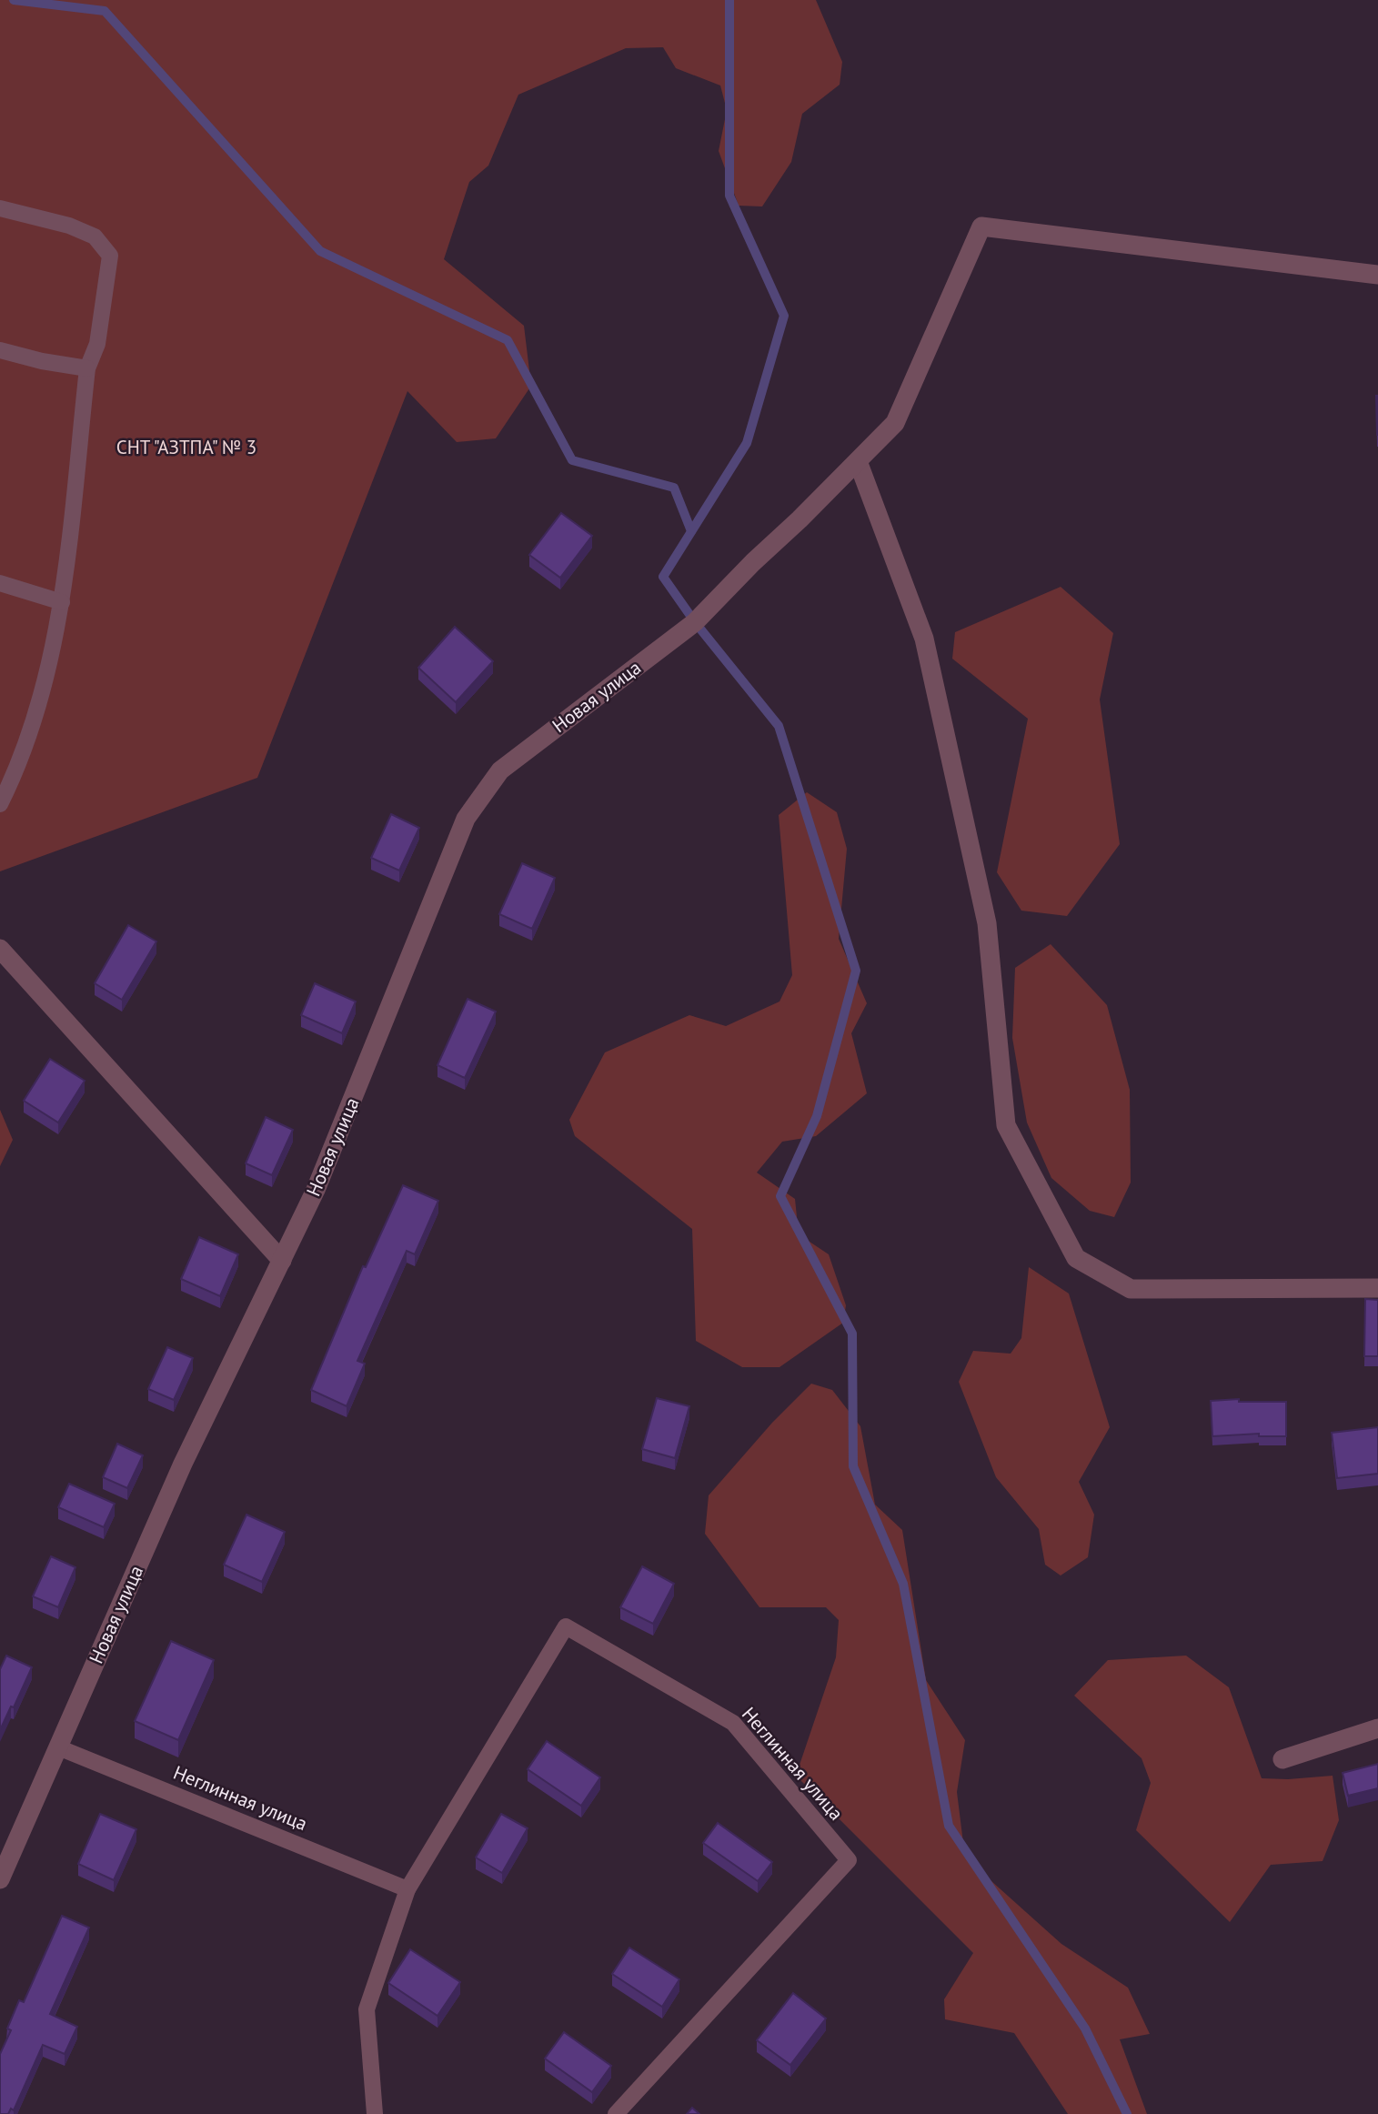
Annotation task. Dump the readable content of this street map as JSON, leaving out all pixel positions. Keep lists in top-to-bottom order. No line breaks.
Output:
{"streets":{"street":["Новая улица"],"lane":["Неглинная улица"]},"crossings":[["Новая улица","Неглинная улица"]],"parks":["СНТ \"АЗТПА\" № 3"]}
